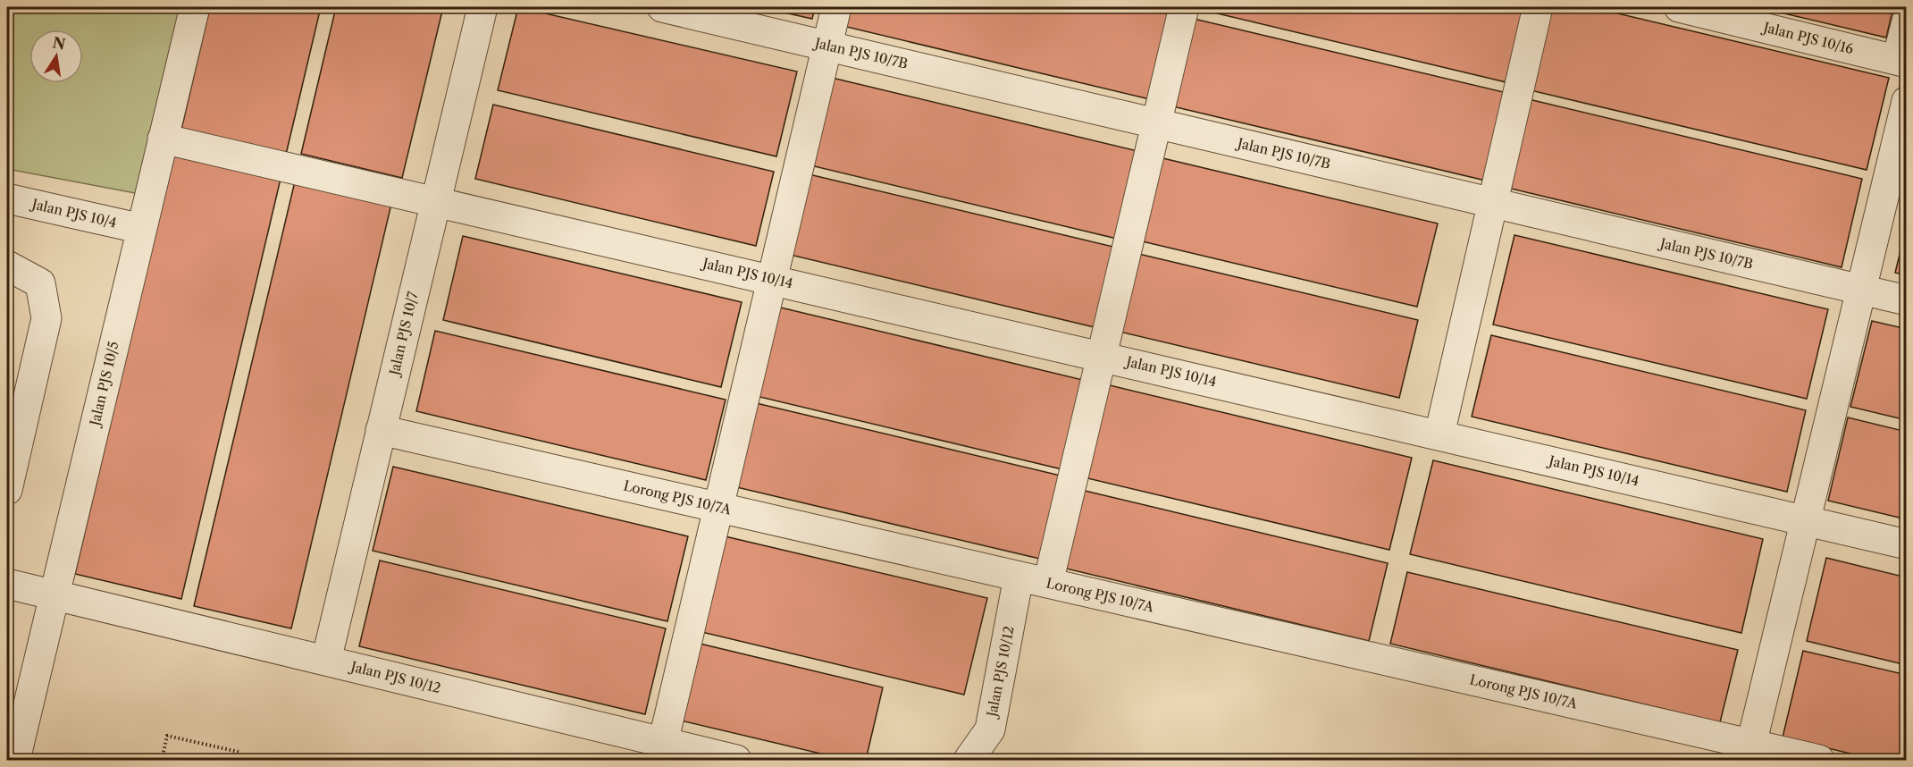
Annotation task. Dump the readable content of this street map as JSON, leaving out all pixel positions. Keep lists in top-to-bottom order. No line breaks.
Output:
{"streets":{"street":["Jalan PJS 10/16","Jalan PJS 10/7B","Jalan PJS 10/4","Jalan PJS 10/14","Jalan PJS 10/7","Jalan PJS 10/5","Lorong PJS 10/7A","Jalan PJS 10/12"]},"crossings":[["Jalan PJS 10/4","Jalan PJS 10/5"],["Jalan PJS 10/14","Jalan PJS 10/7"],["Jalan PJS 10/14","Jalan PJS 10/5"],["Jalan PJS 10/7","Lorong PJS 10/7A"],["Jalan PJS 10/7","Jalan PJS 10/12"],["Jalan PJS 10/5","Jalan PJS 10/12"],["Lorong PJS 10/7A","Jalan PJS 10/12"]],"north":"top"}
